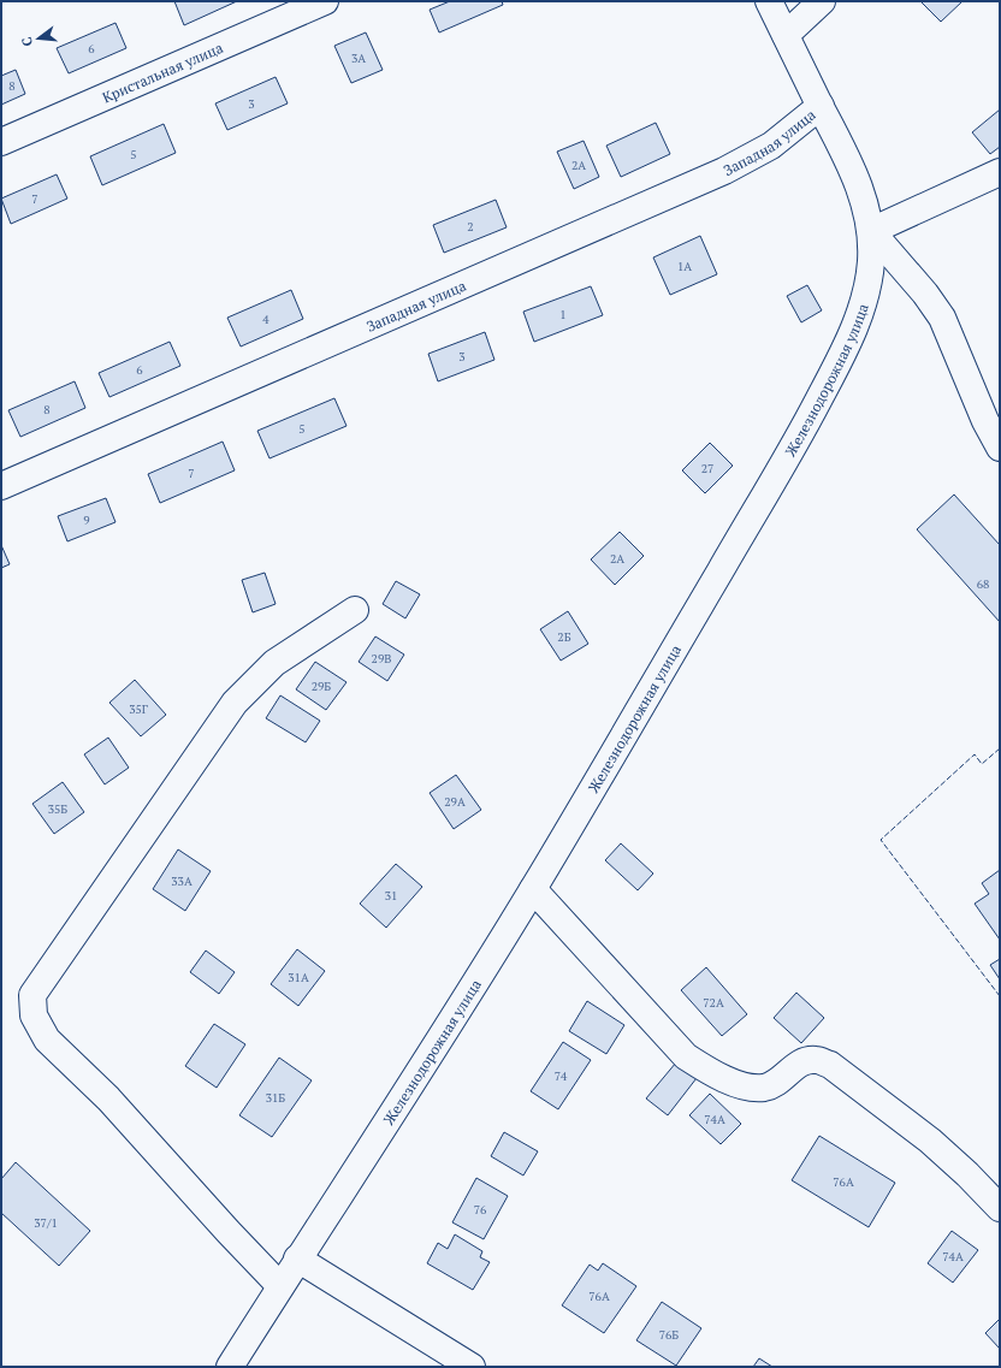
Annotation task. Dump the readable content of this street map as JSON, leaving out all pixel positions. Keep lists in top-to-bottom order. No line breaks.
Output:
{"streets":{"street":["Кристальная улица","Западная улица","Железнодорожная улица"]},"crossings":[["Западная улица","Железнодорожная улица"]],"house_numbers":["6","3А","8","3","5","2А","7","2","1А","1","4","3","6","8","5","27","7","9","2А","68","2Б","29В","29Б","35Г","29А","35Б","33А","31","31А","72А","74","31Б","74А","76А","76","37/1","74А","76А","76Б"],"north":"left"}
